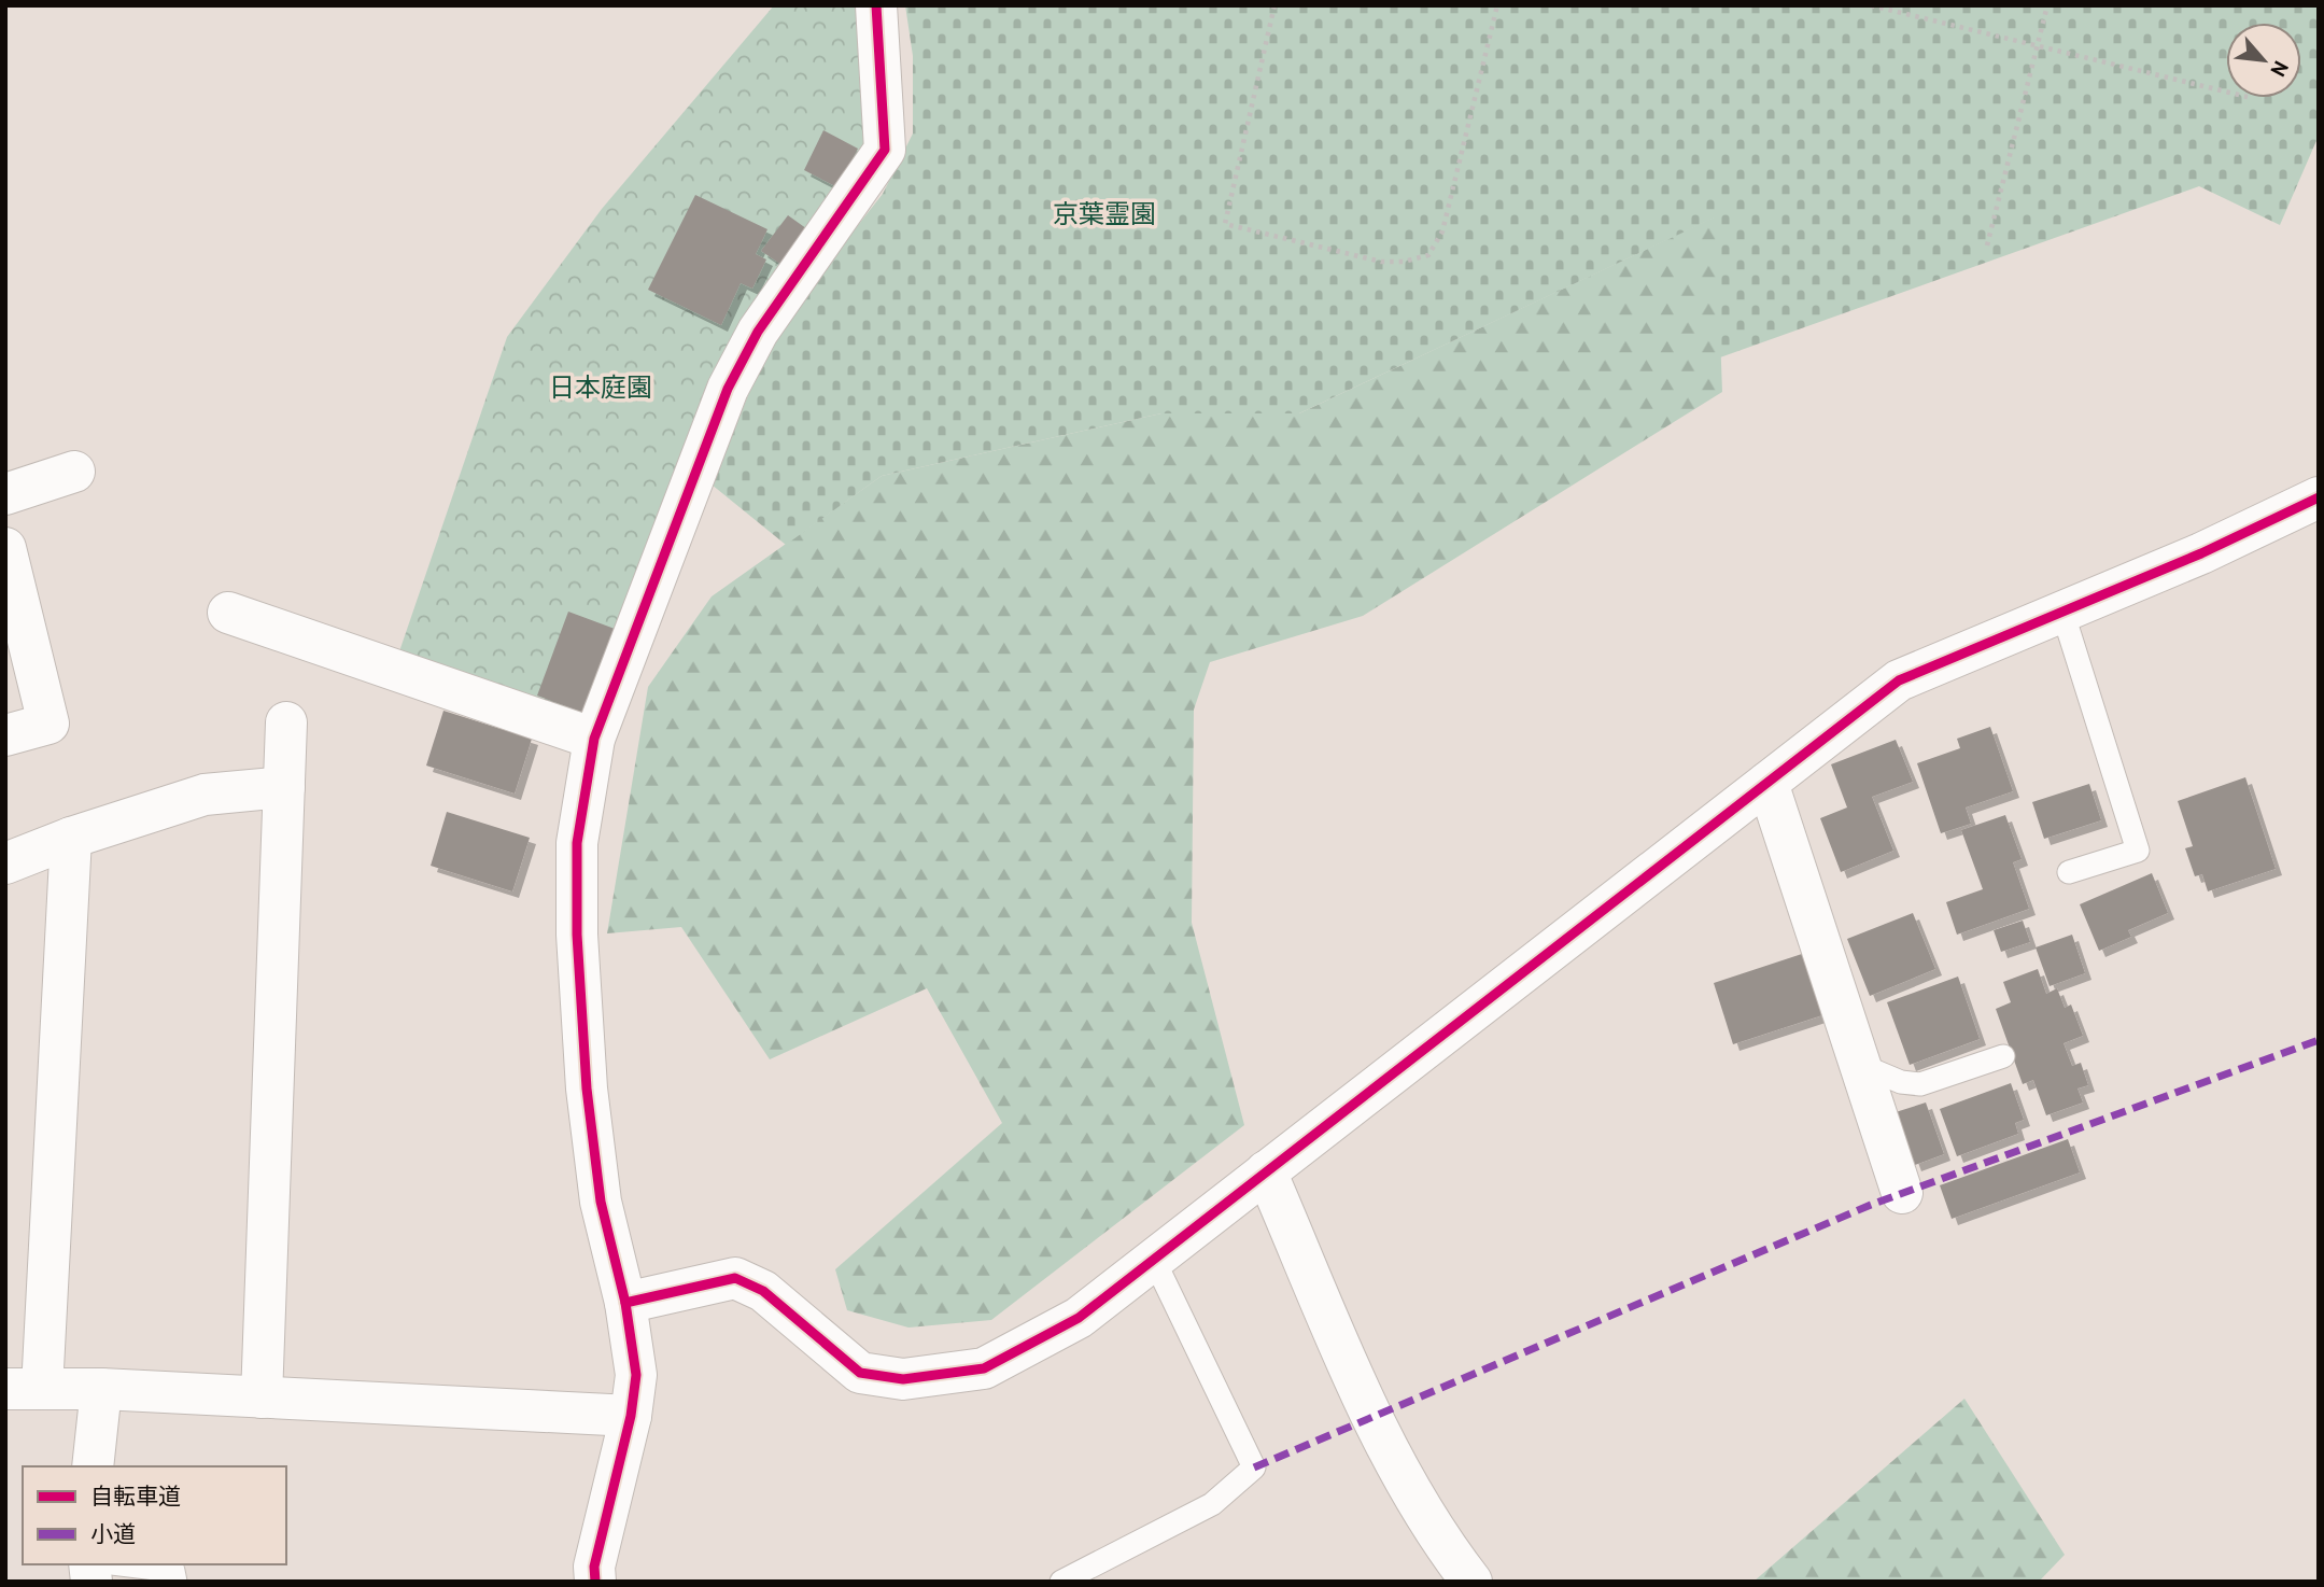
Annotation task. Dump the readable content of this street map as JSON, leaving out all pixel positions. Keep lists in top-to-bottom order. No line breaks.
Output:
{"parks":["京葉霊園","日本庭園"],"legend":["自転車道","小道"],"north":"bottom right"}
